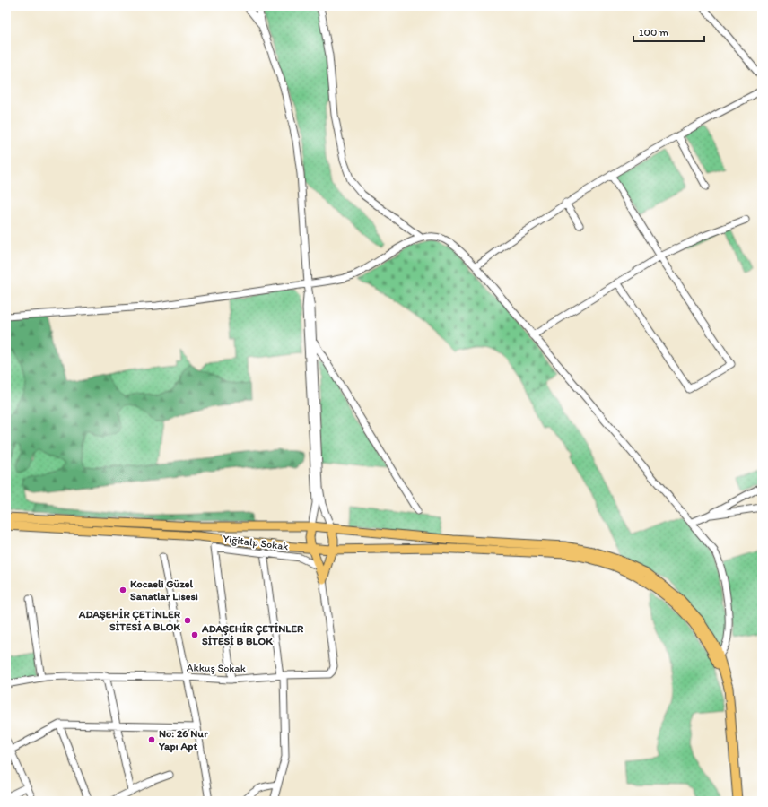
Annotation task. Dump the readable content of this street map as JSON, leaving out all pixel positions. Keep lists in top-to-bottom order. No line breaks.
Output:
{"streets":{"street":["Yiğitalp Sokak","Akkuş Sokak"]},"crossings":[["Yiğitalp Sokak","Akkuş Sokak"]],"places":["Kocaeli Güzel Sanatlar Lisesi","ADAŞEHİR ÇETİNLER SİTESİ A BLOK","ADAŞEHİR ÇETİNLER SİTESİ B BLOK","No: 26 Nur Yapı Apt"],"scale_bar":"100 m"}
